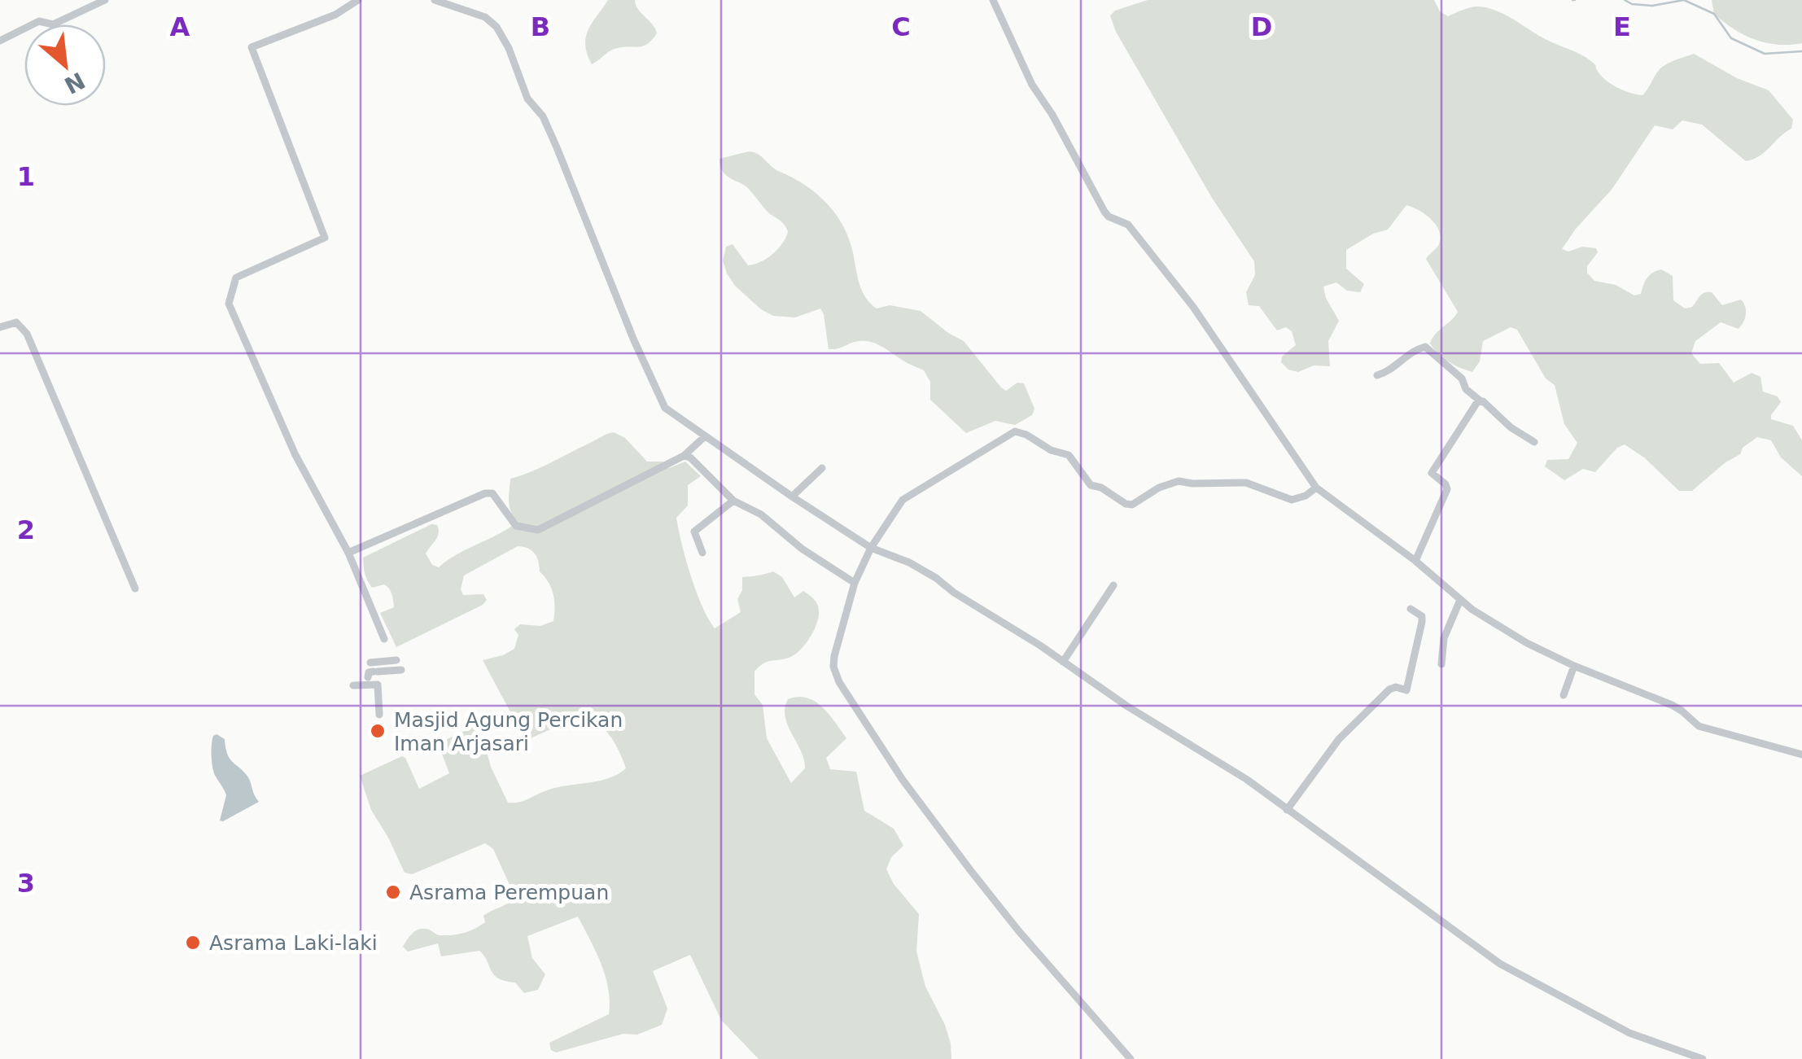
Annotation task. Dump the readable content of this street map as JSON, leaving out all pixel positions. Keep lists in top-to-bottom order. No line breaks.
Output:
{"places":["Masjid Agung Percikan Iman Arjasari","Asrama Perempuan","Asrama Laki-laki"],"north":"bottom right","grid":{"columns":["A","B","C","D","E"],"rows":["1","2","3"]}}
